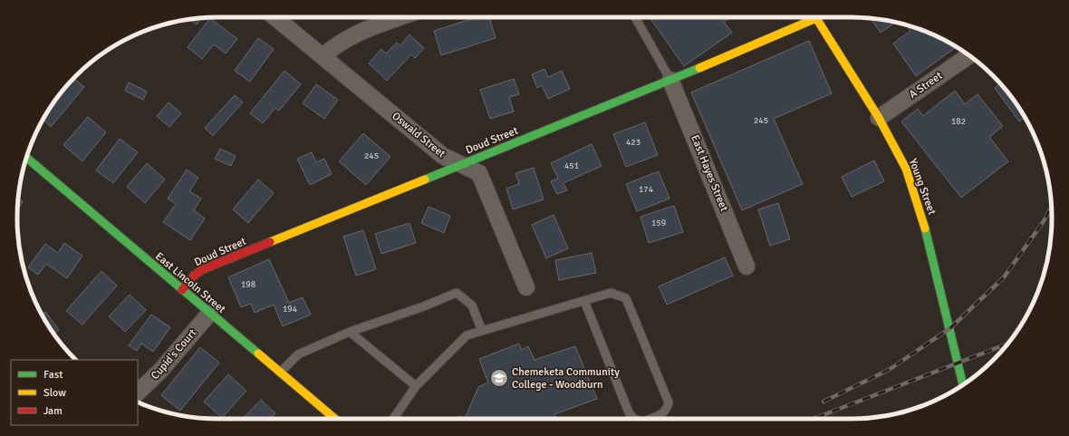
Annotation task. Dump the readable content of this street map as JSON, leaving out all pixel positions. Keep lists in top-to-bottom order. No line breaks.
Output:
{"streets":{"street":["A Street","Oswald Street","Doud Street","East Hayes Street","Young Street","East Lincoln Street","Cupid's Court"]},"crossings":[["A Street","Young Street"],["Oswald Street","Doud Street"],["Doud Street","East Hayes Street"],["Doud Street","East Lincoln Street"],["East Lincoln Street","Cupid's Court"]],"places":{"school or university":["Chemeketa Community College - Woodburn"]},"house_numbers":["245","182","423","245","451","174","159","198","194"],"legend":["Fast","Slow","Jam"]}
